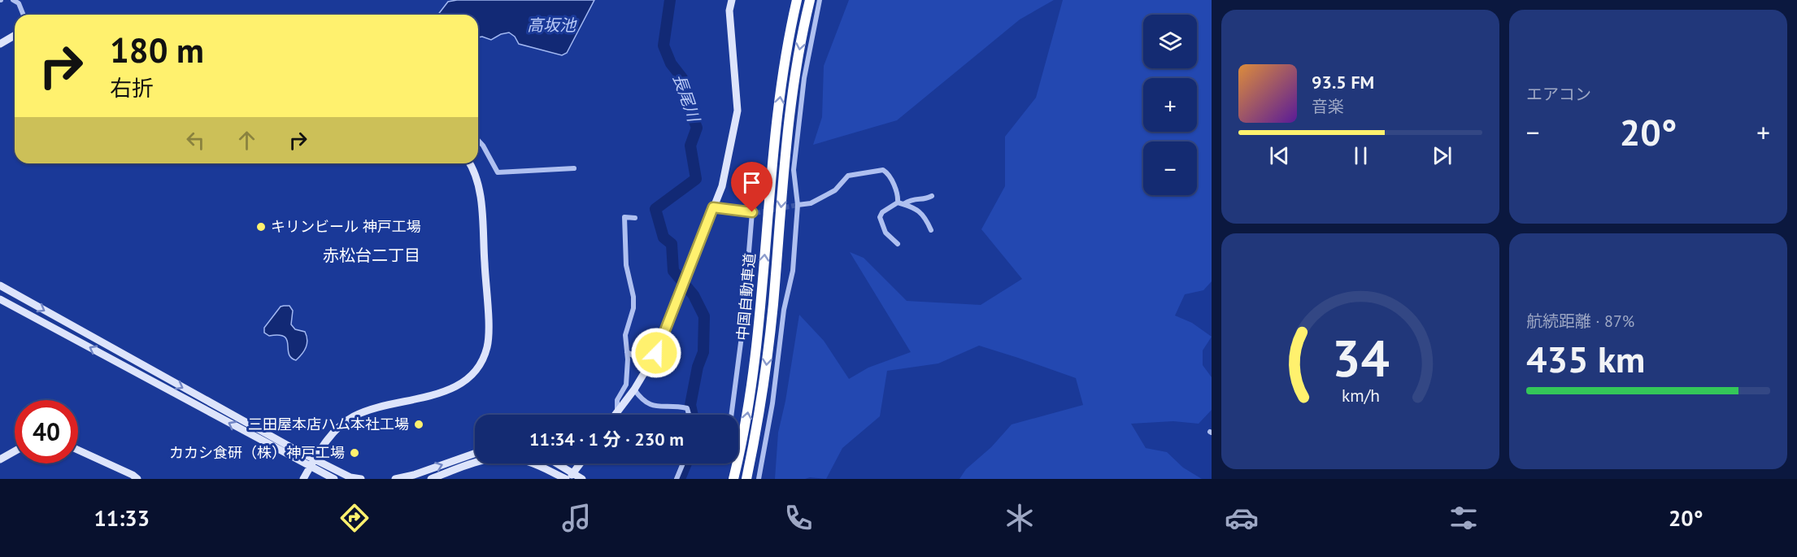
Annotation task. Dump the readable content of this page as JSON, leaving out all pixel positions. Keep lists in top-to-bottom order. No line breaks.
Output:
{"streets":{"highway":["中国自動車道"]},"districts":["赤松台二丁目"],"water":["高坂池","長尾川"],"places":["キリンビール 神戸工場","三田屋本店ハム本社工場","カカシ食研（株）神戸工場"],"page":{"tile":["エアコン",["航続距離 · 87%","435 km"]],"map_buttons":["+","−"],"turn":["180 m","右折"],"song":["93.5 FM","音楽"],"heat":["−","20°","+"],"limit":"40","trip":"11:34 · 1 分 · 230 m","tabs":["11:33","20°"],"gauge":["34","km/h"]}}
